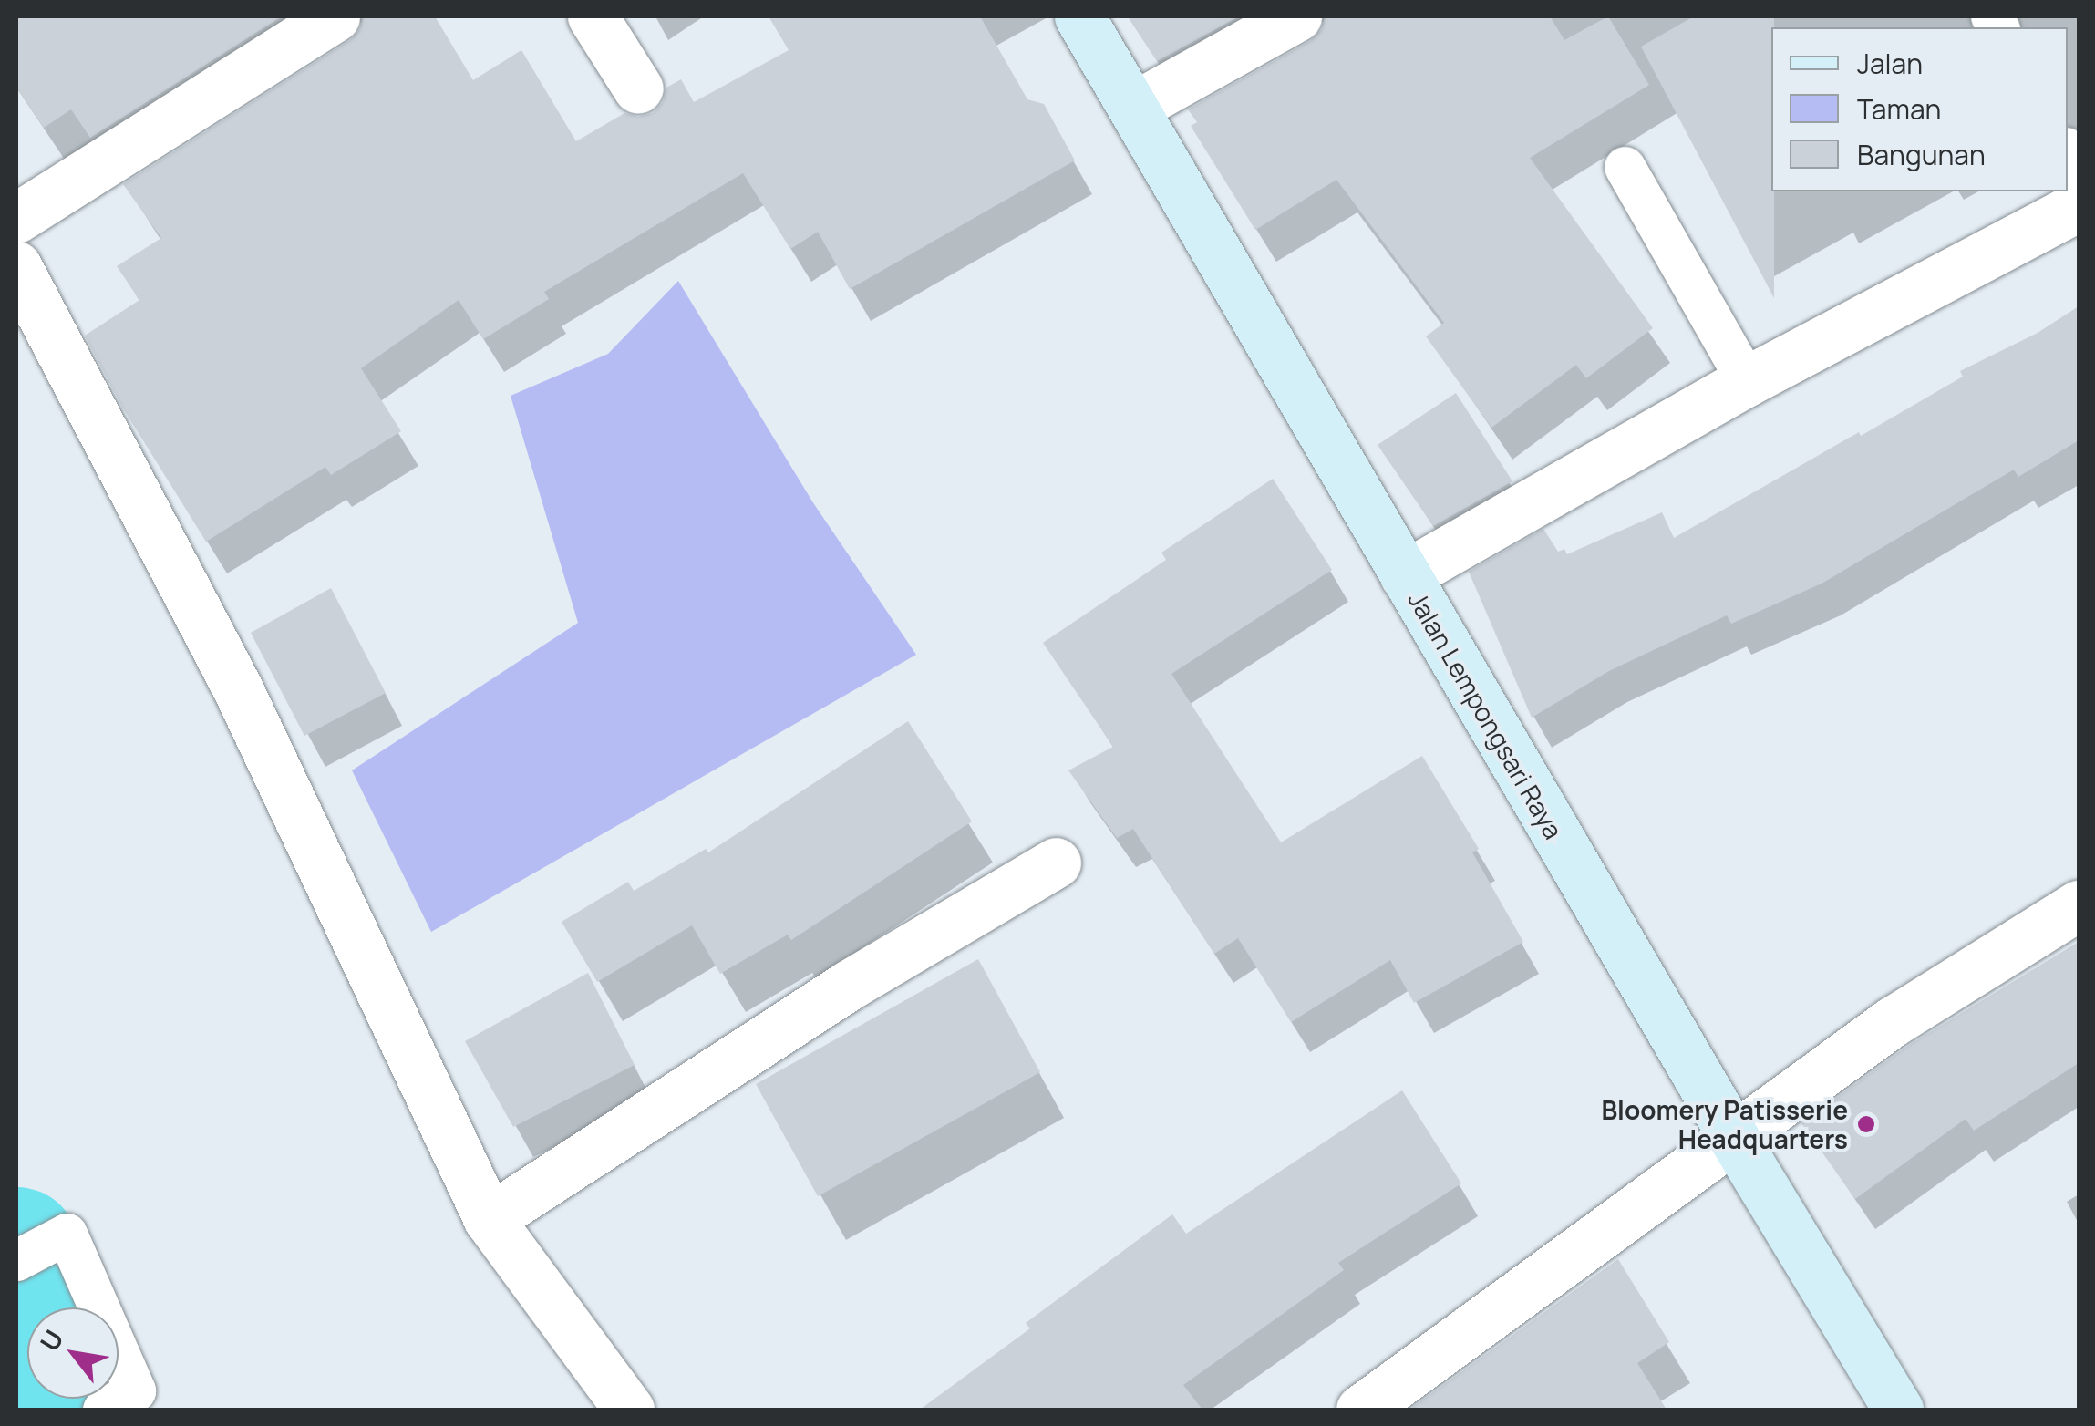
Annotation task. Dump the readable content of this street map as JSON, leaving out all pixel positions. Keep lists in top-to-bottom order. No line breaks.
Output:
{"streets":{"main road":["Jalan Lempongsari Raya"]},"places":["Bloomery Patisserie Headquarters"],"legend":["Jalan","Taman","Bangunan"],"north":"top left"}
